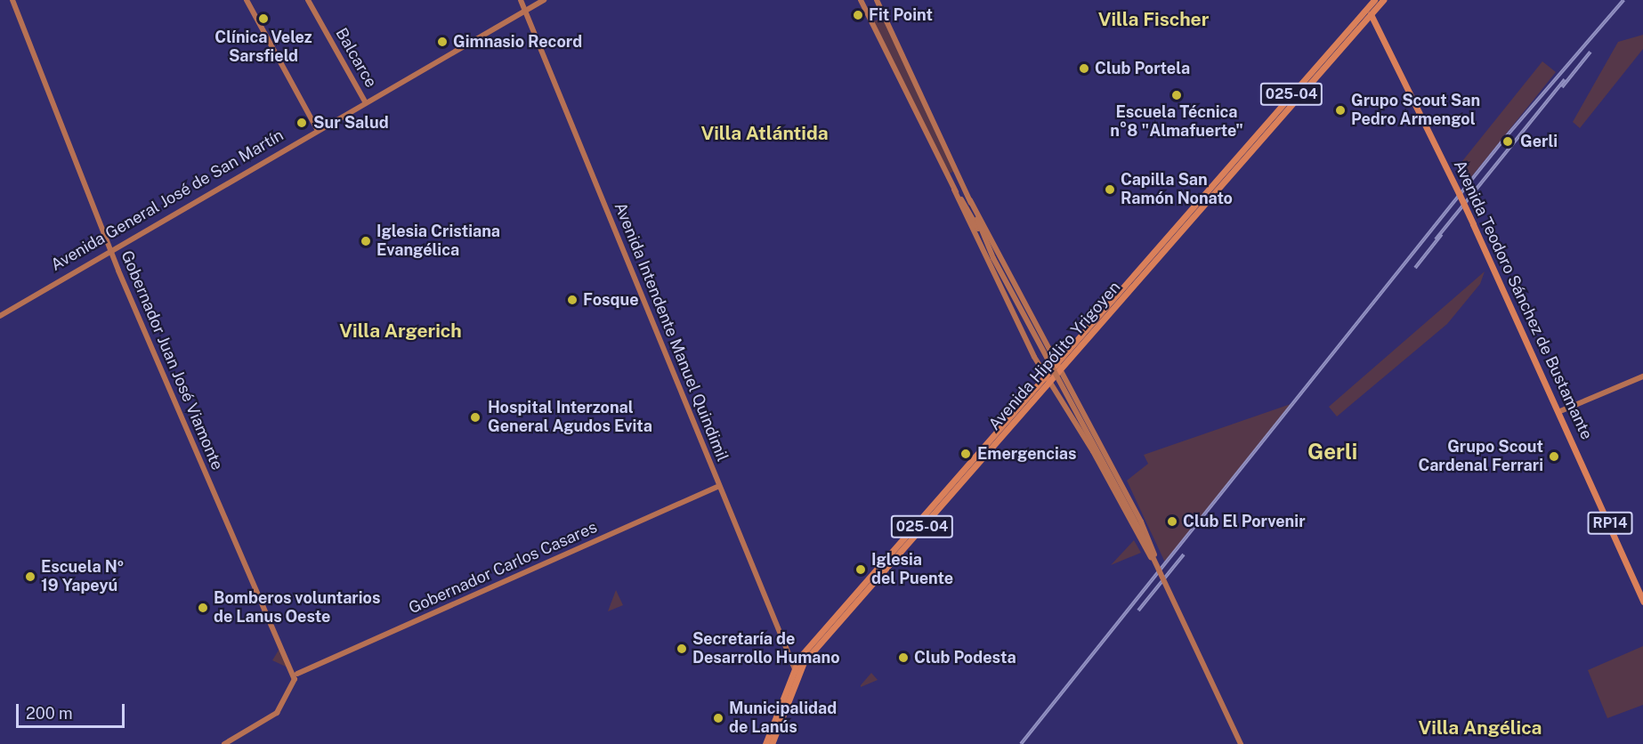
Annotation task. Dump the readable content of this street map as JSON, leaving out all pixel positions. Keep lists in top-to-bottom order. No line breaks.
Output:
{"streets":{"main road":["Balcarce","025-04","Avenida General José de San Martín","Avenida Teodoro Sánchez de Bustamante","Avenida Intendente Manuel Quindimil","Avenida Hipólito Yrigoyen","Gobernador Juan José Viamonte","RP14","Gobernador Carlos Casares"]},"crossings":[["Balcarce","Avenida General José de San Martín"],["Avenida General José de San Martín","Avenida Intendente Manuel Quindimil"],["Avenida General José de San Martín","Gobernador Juan José Viamonte"],["Avenida Teodoro Sánchez de Bustamante","Avenida Hipólito Yrigoyen"],["Avenida Intendente Manuel Quindimil","Avenida Hipólito Yrigoyen"],["Avenida Intendente Manuel Quindimil","Gobernador Carlos Casares"],["Gobernador Juan José Viamonte","Gobernador Carlos Casares"]],"districts":["Villa Fischer","Villa Atlántida","Villa Argerich","Gerli","Villa Angélica"],"places":["Fit Point","Clínica Velez Sarsfield","Gimnasio Record","Club Portela","Escuela Técnica n°8 \"Almafuerte\"","Grupo Scout San Pedro Armengol","Sur Salud","Gerli","Capilla San Ramón Nonato","Iglesia Cristiana Evangélica","Fosque","Hospital Interzonal General Agudos Evita","Emergencias","Grupo Scout Cardenal Ferrari","Club El Porvenir","Iglesia del Puente","Escuela Nº 19 Yapeyú","Bomberos voluntarios de Lanus Oeste","Secretaría de Desarrollo Humano","Club Podesta","Municipalidad de Lanús"],"scale_bar":"200 m"}
